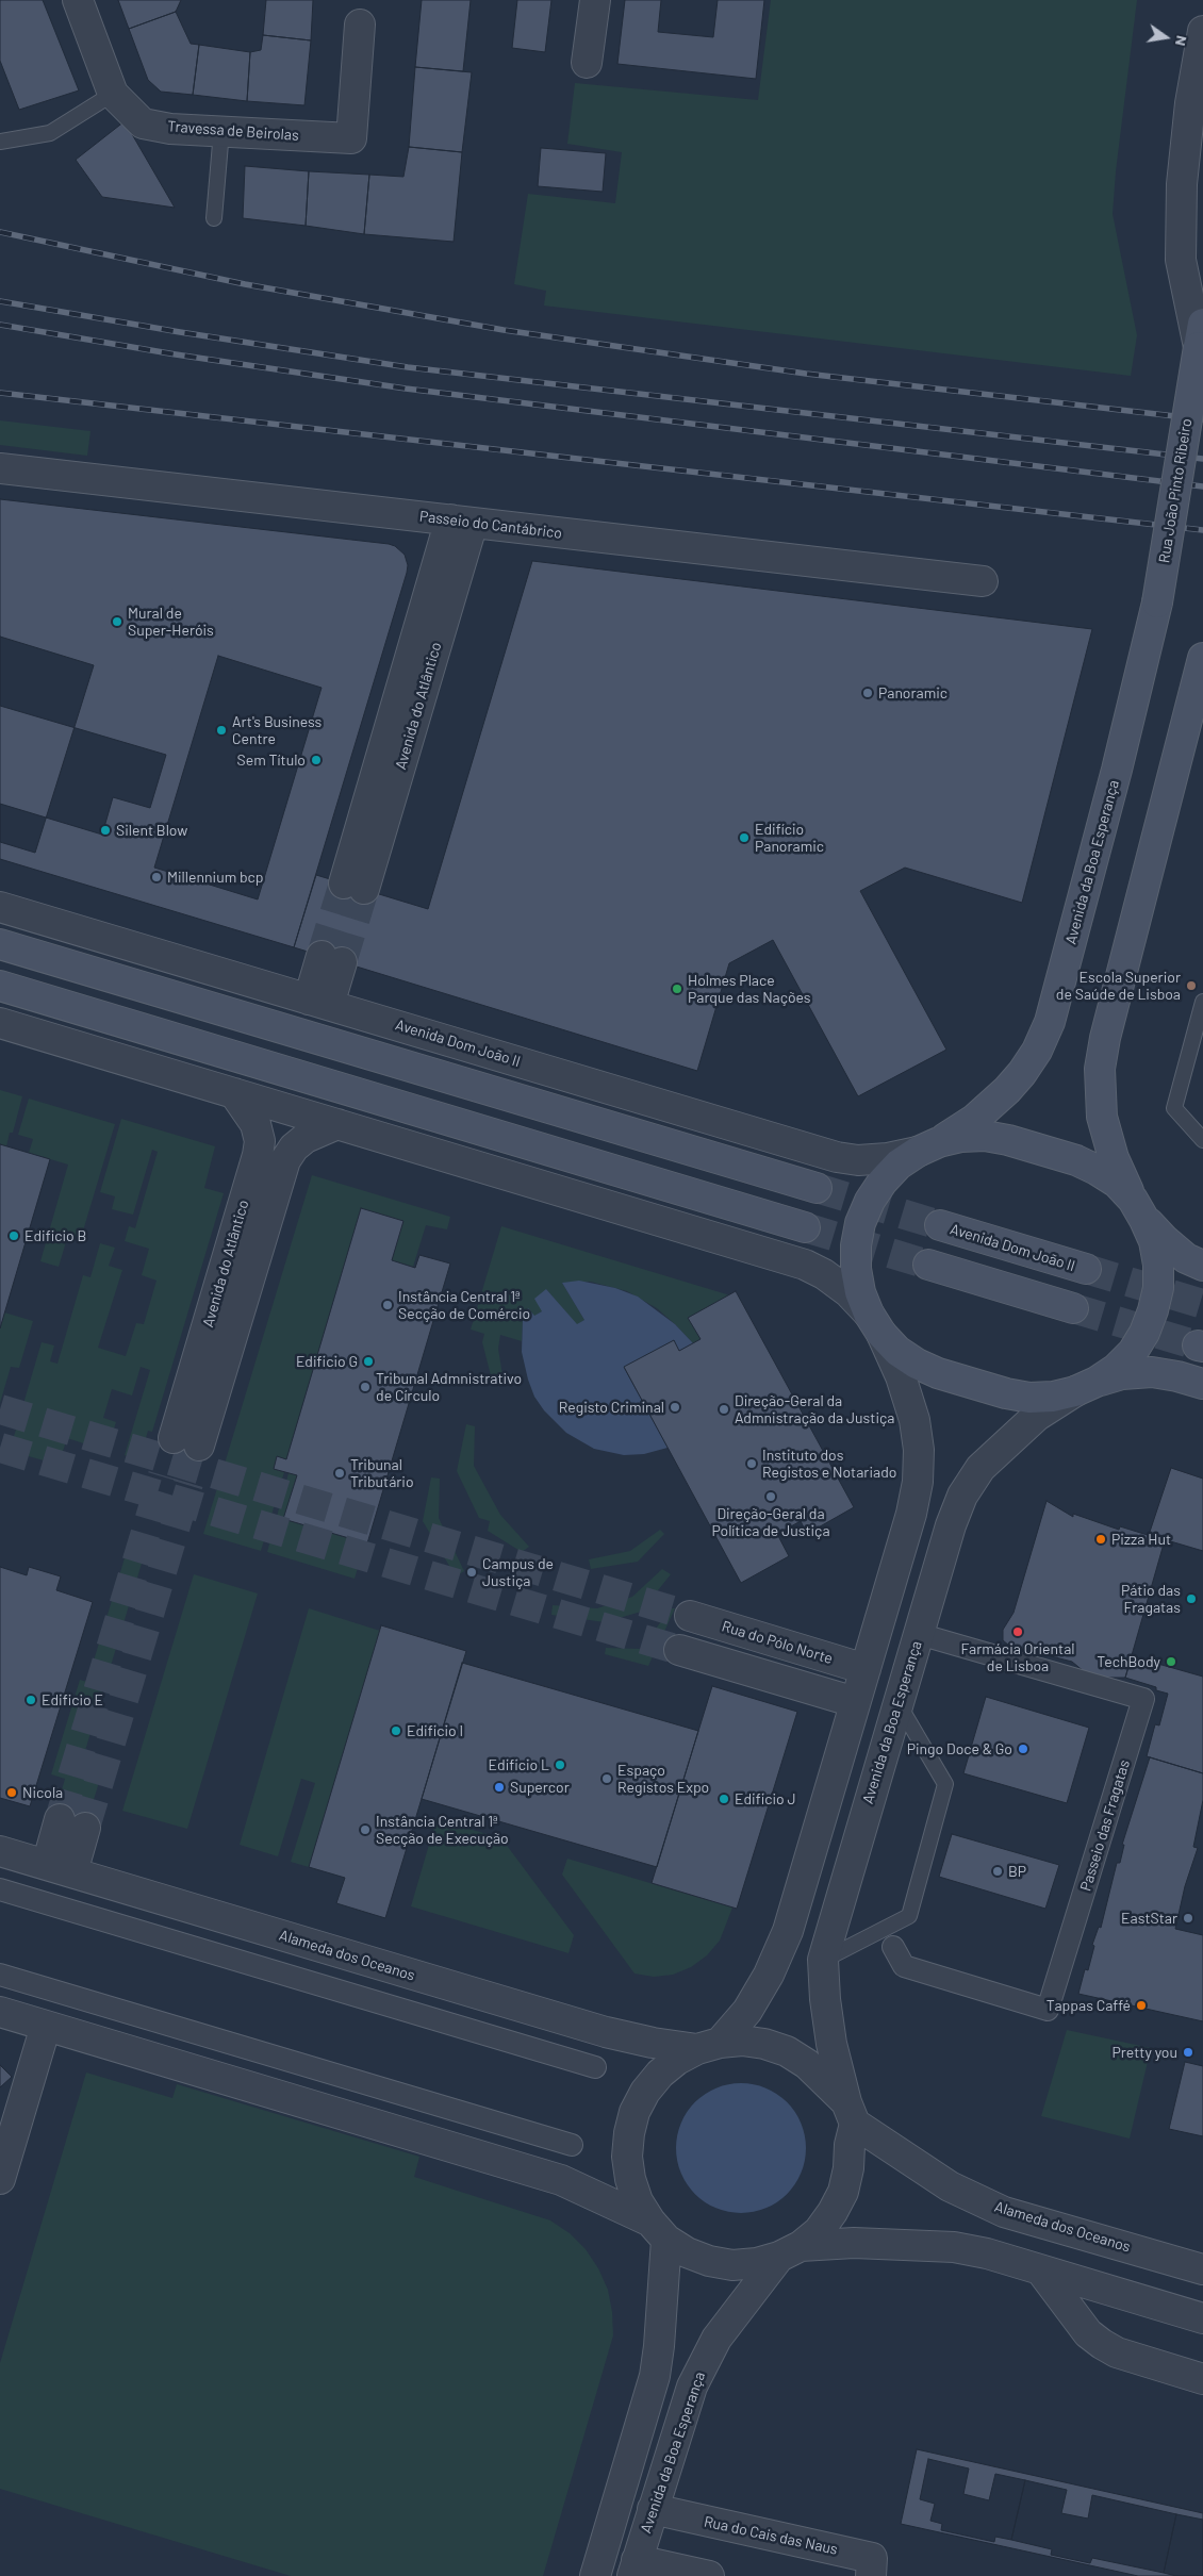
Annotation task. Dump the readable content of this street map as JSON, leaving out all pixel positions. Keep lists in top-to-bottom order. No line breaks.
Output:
{"streets":{"main road":["Rua João Pinto Ribeiro","Avenida da Boa Esperança","Avenida Dom João II"],"street":["Travessa de Beirolas","Passeio do Cantábrico","Avenida do Atlântico","Rua do Pólo Norte","Passeio das Fragatas","Alameda dos Oceanos","Rua do Cais das Naus"]},"crossings":[["Rua João Pinto Ribeiro","Avenida da Boa Esperança"],["Passeio do Cantábrico","Avenida do Atlântico"],["Avenida da Boa Esperança","Avenida Dom João II"],["Avenida da Boa Esperança","Passeio das Fragatas"],["Avenida da Boa Esperança","Alameda dos Oceanos"],["Avenida da Boa Esperança","Rua do Cais das Naus"]],"places":["Mural de Super-Heróis","Panoramic","Art's Business Centre","Sem Título","Silent Blow","Edifício Panoramic","Millennium bcp","Escola Superior de Saúde de Lisboa","Holmes Place Parque das Nações","Edificio B","Instância Central 1ª Secção de Comércio","Edificio G","Tribunal Admnistrativo de Círculo","Registo Criminal","Direção-Geral da Admnistração da Justiça","Instituto dos Registos e Notariado","Tribunal Tributário","Direção-Geral da Política de Justiça","Pizza Hut","Campus de Justiça","Pátio das Fragatas","Farmácia Oriental de Lisboa","TechBody","Edificio E","Edificio I","Pingo Doce & Go","Edificio L","Espaço Registos Expo","Supercor","Nicola","Edificio J","Instância Central 1ª Secção de Execução","BP","EastStar","Tappas Caffé","Pretty you"],"north":"right"}
